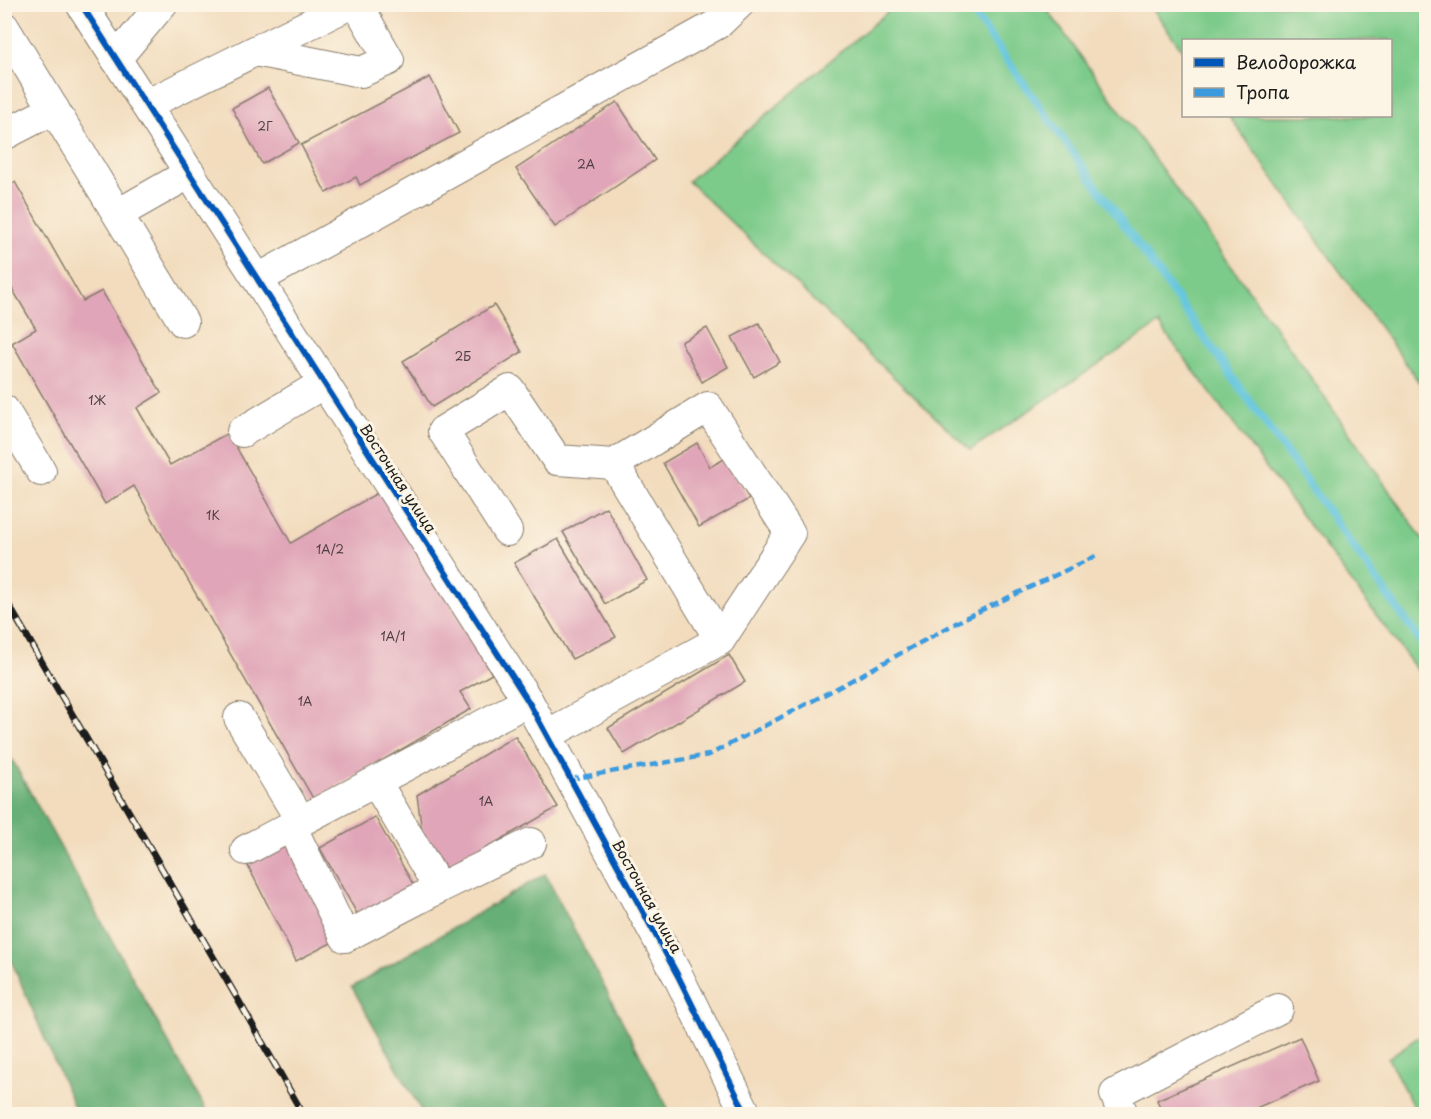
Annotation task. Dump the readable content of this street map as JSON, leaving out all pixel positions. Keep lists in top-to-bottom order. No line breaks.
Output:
{"streets":{"street":["Восточная улица"]},"house_numbers":["2Г","2А","2Б","1Ж","1К","1А/2","1А/1","1А","1А"],"legend":["Велодорожка","Тропа"]}
